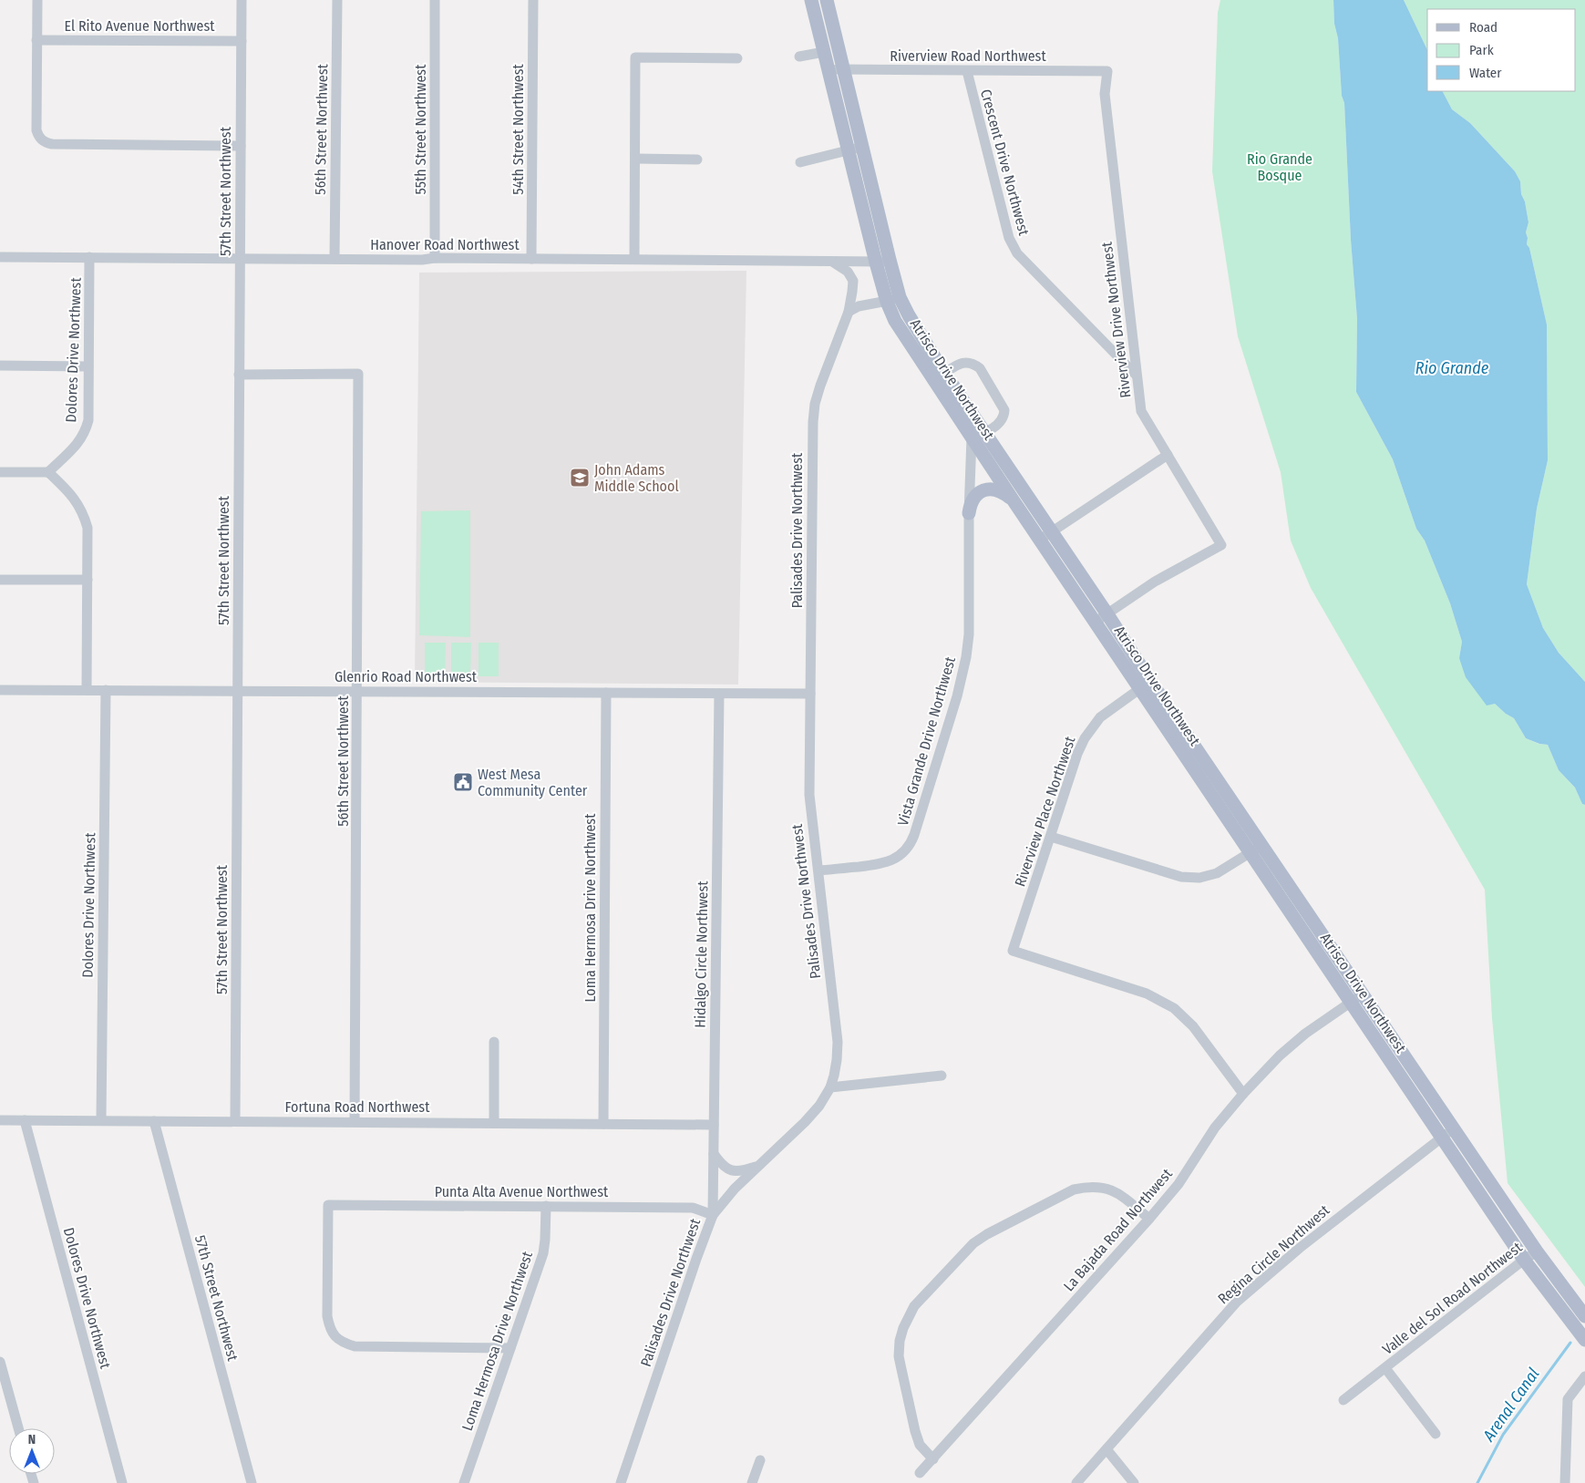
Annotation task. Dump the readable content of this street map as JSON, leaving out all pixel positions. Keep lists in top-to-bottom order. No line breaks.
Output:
{"streets":{"main road":["Atrisco Drive Northwest"],"street":["El Rito Avenue Northwest","Riverview Road Northwest","56th Street Northwest","55th Street Northwest","54th Street Northwest","Crescent Drive Northwest","57th Street Northwest","Hanover Road Northwest","Riverview Drive Northwest","Dolores Drive Northwest","Palisades Drive Northwest","Glenrio Road Northwest","Vista Grande Drive Northwest","Riverview Place Northwest","Loma Hermosa Drive Northwest","Hidalgo Circle Northwest","Fortuna Road Northwest","Punta Alta Avenue Northwest","La Bajada Road Northwest","Regina Circle Northwest","Valle del Sol Road Northwest"]},"crossings":[["El Rito Avenue Northwest","57th Street Northwest"],["Riverview Road Northwest","Crescent Drive Northwest"],["Riverview Road Northwest","Riverview Drive Northwest"],["Riverview Road Northwest","Atrisco Drive Northwest"],["56th Street Northwest","57th Street Northwest"],["56th Street Northwest","Hanover Road Northwest"],["56th Street Northwest","Glenrio Road Northwest"],["56th Street Northwest","Fortuna Road Northwest"],["55th Street Northwest","Hanover Road Northwest"],["54th Street Northwest","Hanover Road Northwest"],["Crescent Drive Northwest","Riverview Drive Northwest"],["57th Street Northwest","Hanover Road Northwest"],["57th Street Northwest","Glenrio Road Northwest"],["57th Street Northwest","Fortuna Road Northwest"],["Hanover Road Northwest","Dolores Drive Northwest"],["Hanover Road Northwest","Atrisco Drive Northwest"],["Hanover Road Northwest","Palisades Drive Northwest"],["Riverview Drive Northwest","Atrisco Drive Northwest"],["Dolores Drive Northwest","Glenrio Road Northwest"],["Dolores Drive Northwest","Fortuna Road Northwest"],["Atrisco Drive Northwest","Vista Grande Drive Northwest"],["Atrisco Drive Northwest","Riverview Place Northwest"],["Atrisco Drive Northwest","La Bajada Road Northwest"],["Atrisco Drive Northwest","Regina Circle Northwest"],["Atrisco Drive Northwest","Valle del Sol Road Northwest"],["Palisades Drive Northwest","Glenrio Road Northwest"],["Palisades Drive Northwest","Vista Grande Drive Northwest"],["Palisades Drive Northwest","Hidalgo Circle Northwest"],["Palisades Drive Northwest","Punta Alta Avenue Northwest"],["Glenrio Road Northwest","Loma Hermosa Drive Northwest"],["Glenrio Road Northwest","Hidalgo Circle Northwest"],["Riverview Place Northwest","La Bajada Road Northwest"],["Loma Hermosa Drive Northwest","Fortuna Road Northwest"],["Loma Hermosa Drive Northwest","Punta Alta Avenue Northwest"],["Hidalgo Circle Northwest","Fortuna Road Northwest"],["Hidalgo Circle Northwest","Punta Alta Avenue Northwest"]],"water":["Rio Grande","Arenal Canal"],"parks":["Rio Grande Bosque"],"places":{"school or university":["John Adams Middle School"],"public building":["West Mesa Community Center"]},"legend":["Road","Park","Water"],"north":"top"}
